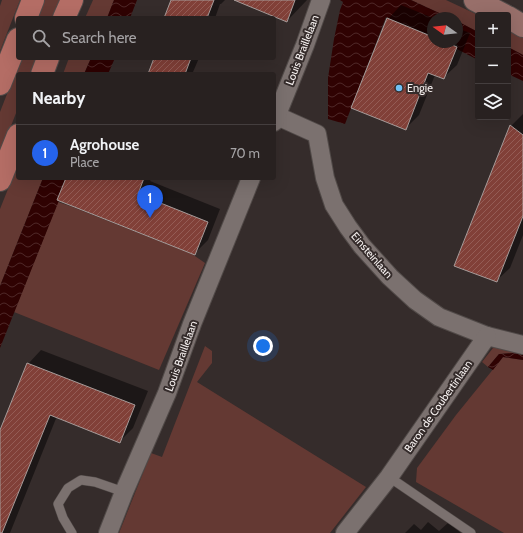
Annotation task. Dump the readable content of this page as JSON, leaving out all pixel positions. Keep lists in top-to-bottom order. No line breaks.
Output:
{"streets":{"street":["Louis Braillelaan","Einsteinlaan","Baron de Coubertinlaan"]},"crossings":[["Einsteinlaan","Baron de Coubertinlaan"]],"places":["Engie"],"north":"left","page":{"map_buttons":["+","−"],"search":"Search here","heading":"Nearby","list":[{"mark":"1","name":"Agrohouse","note":"Place","value":"70 m"}],"pins":"1"}}
